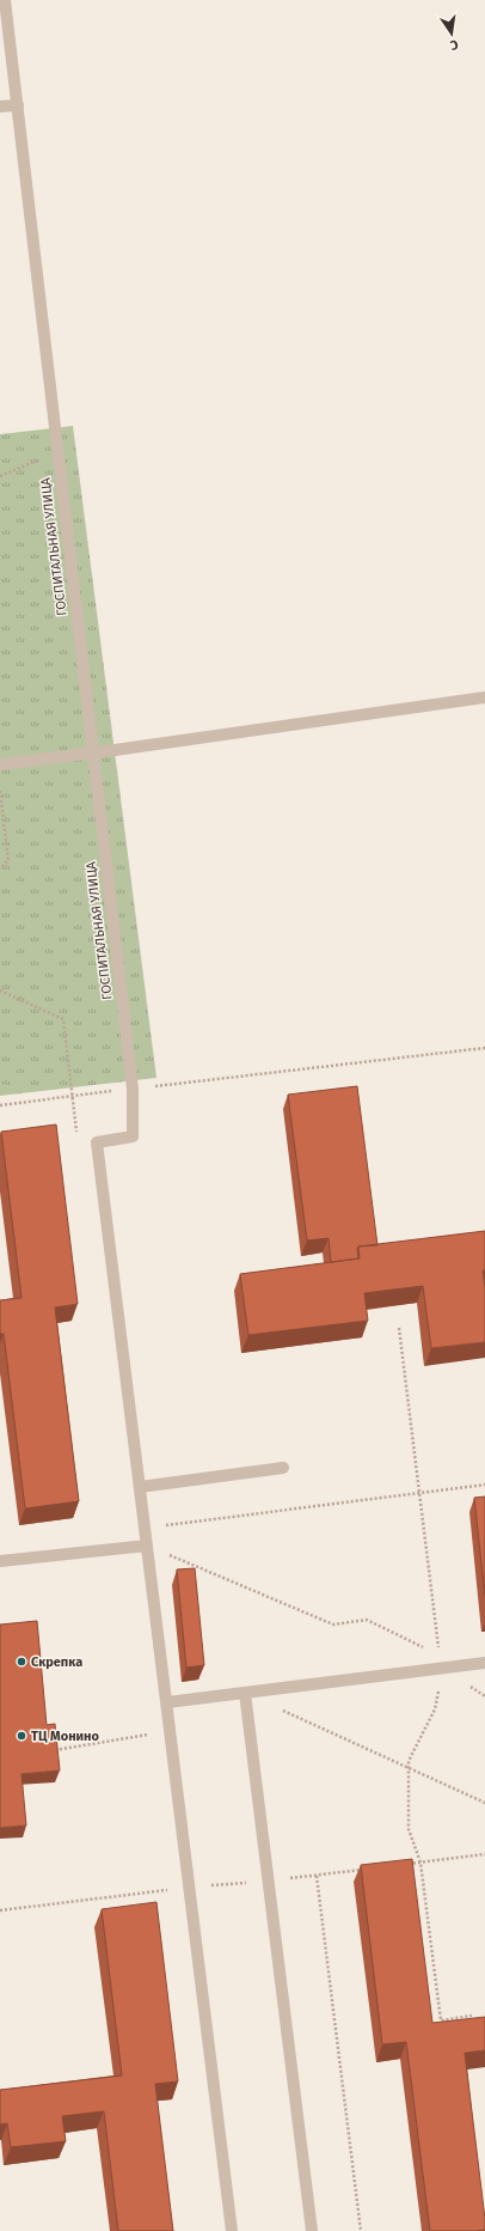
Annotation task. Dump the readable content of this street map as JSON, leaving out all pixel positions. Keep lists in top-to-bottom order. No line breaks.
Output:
{"streets":{"street":["ГОСПИТАЛЬНАЯ УЛИЦА"]},"places":["Скрепка","ТЦ Монино"],"north":"bottom"}
